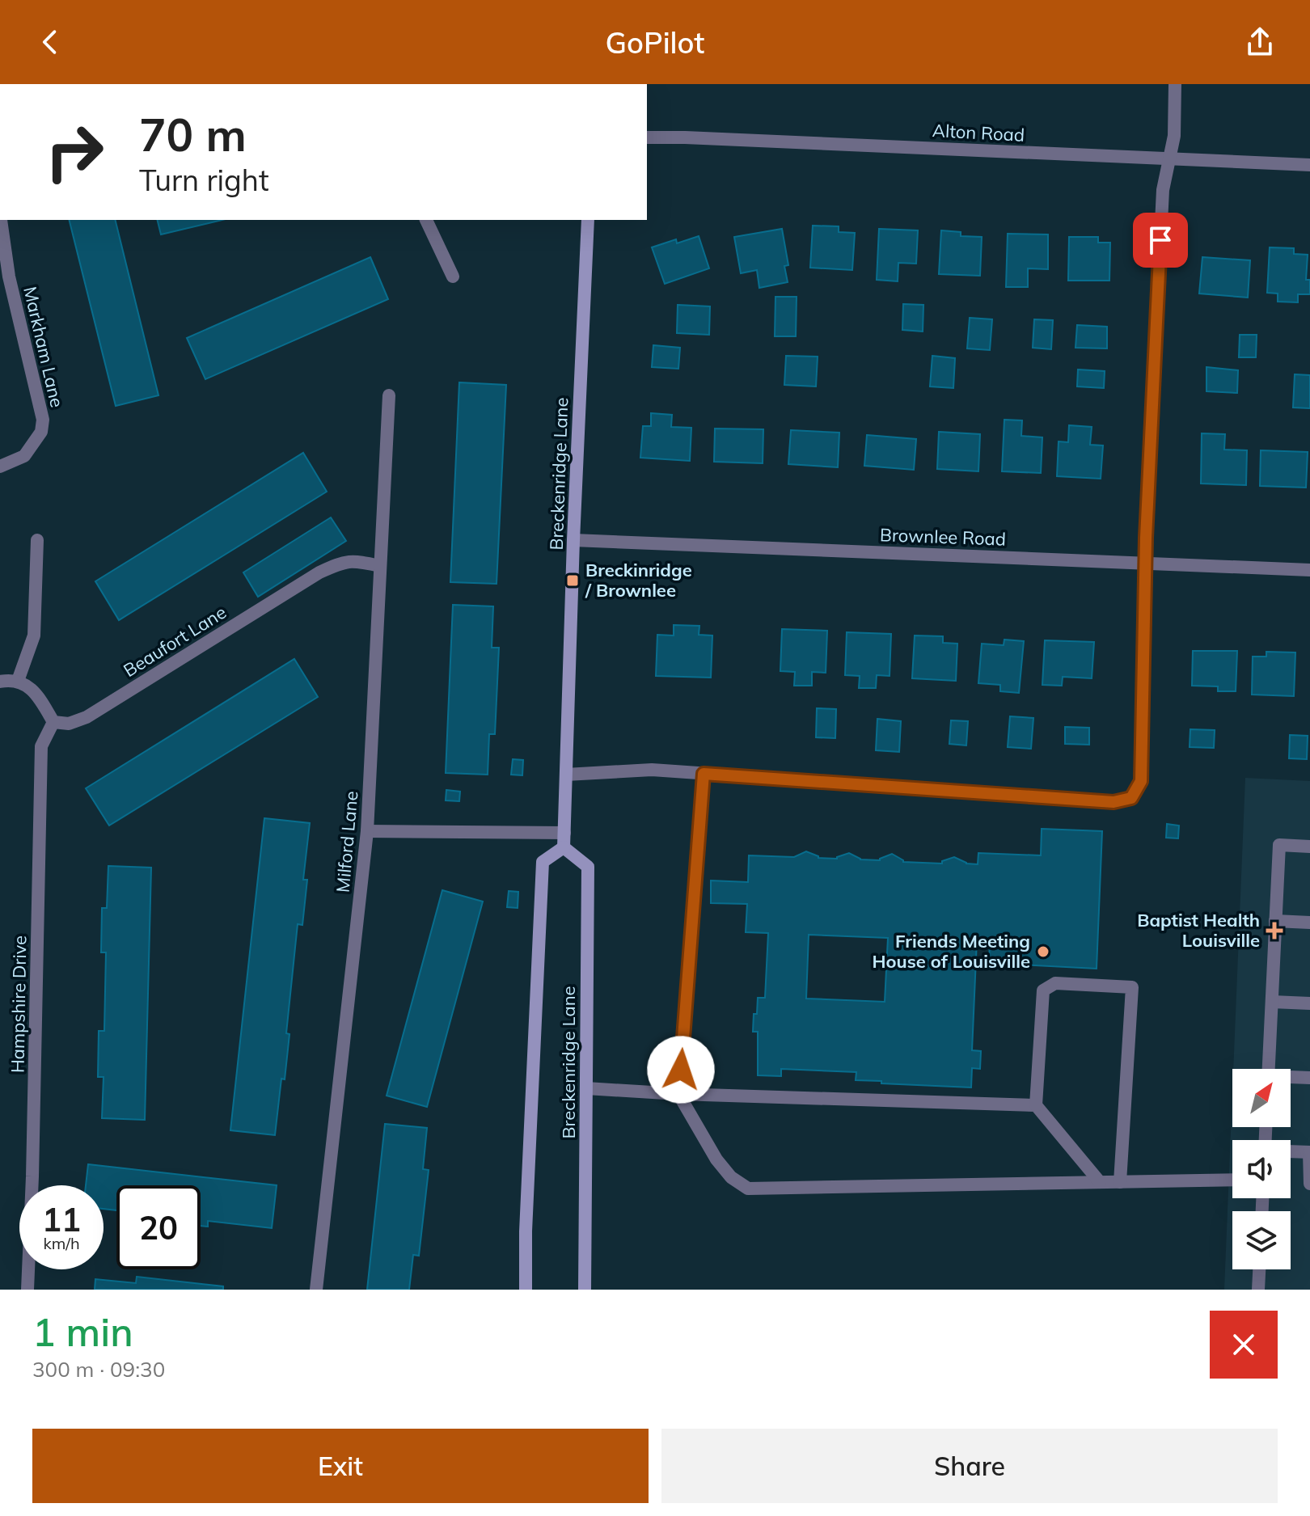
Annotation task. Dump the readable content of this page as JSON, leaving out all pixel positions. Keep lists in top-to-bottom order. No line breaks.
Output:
{"streets":{"main road":["Breckenridge Lane"],"street":["Alton Road","Markham Lane","Brownlee Road","Beaufort Lane","Milford Lane","Hampshire Drive"]},"crossings":[["Breckenridge Lane","Brownlee Road"],["Beaufort Lane","Milford Lane"],["Beaufort Lane","Hampshire Drive"]],"places":{"transit":["Breckinridge / Brownlee"],"health":["Baptist Health Louisville"],"other":["Friends Meeting House of Louisville"]},"north":"top right","page":{"header":"GoPilot","turn":["70 m","Turn right"],"speed":"11 km/h","limit":"20","heading":["1 min","300 m · 09:30"],"buttons":["Exit","Share"]}}
